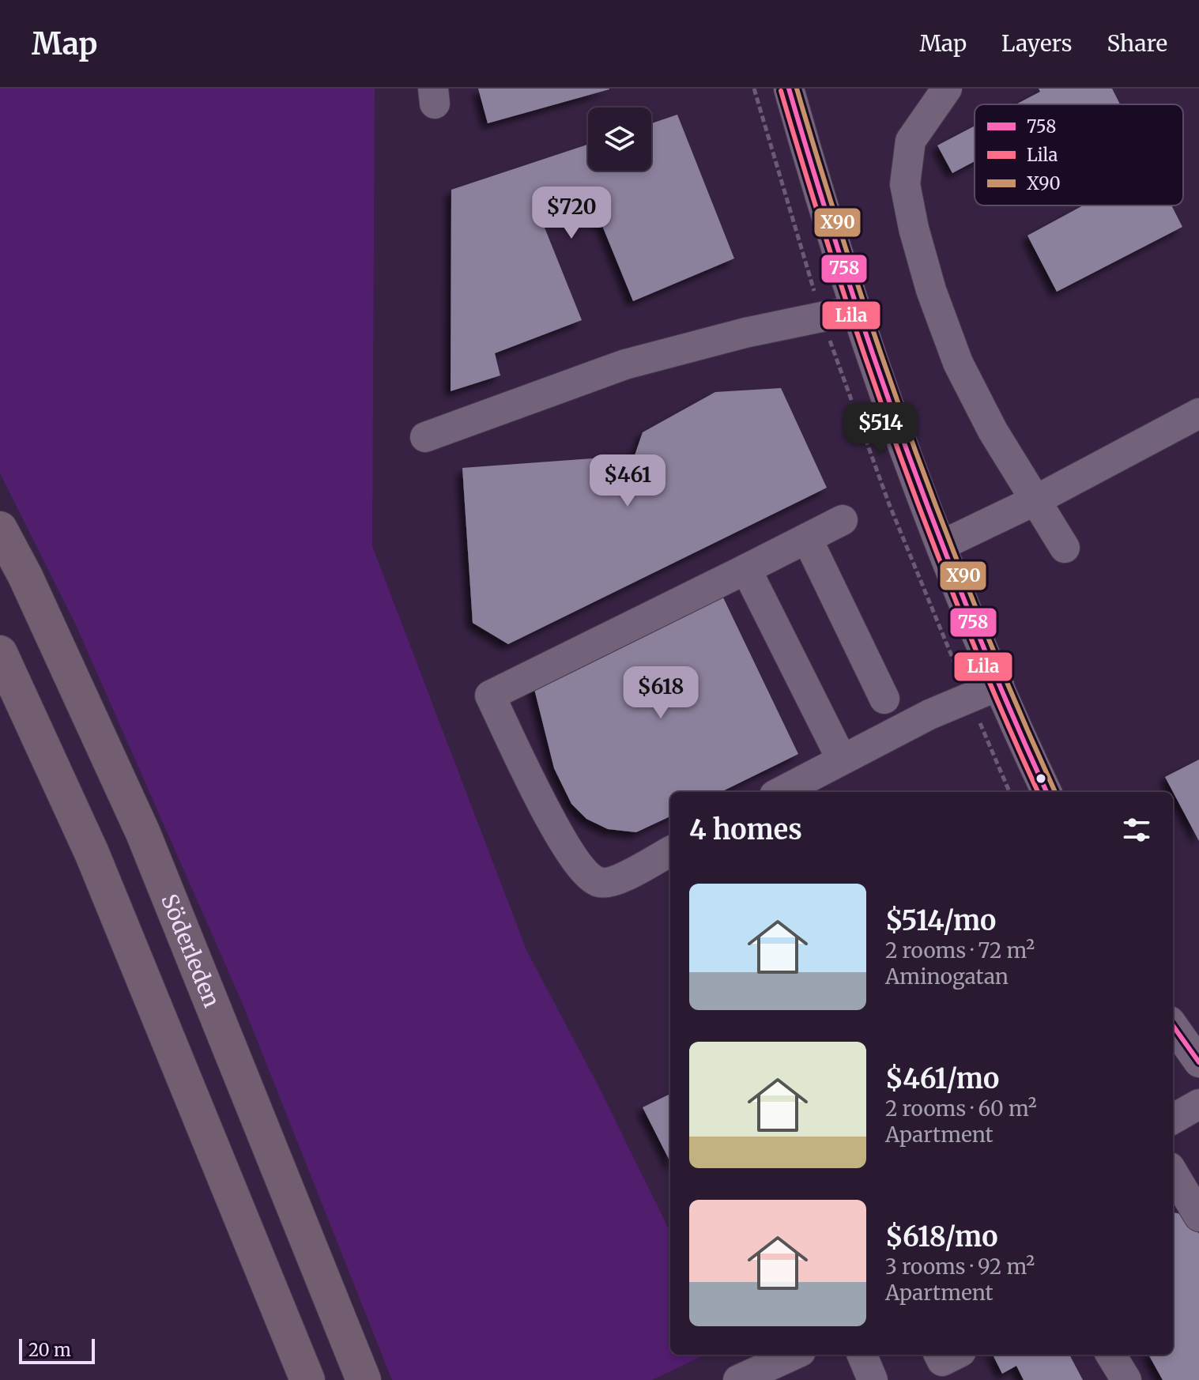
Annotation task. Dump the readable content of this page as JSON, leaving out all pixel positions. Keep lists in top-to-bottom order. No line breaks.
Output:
{"streets":{"highway":["Söderleden"]},"lines":["transit line 758","transit line X90","transit line Lila"],"legend":["758","Lila","X90"],"scale_bar":"20 m","page":{"header":"Map","nav":["Map","Layers","Share"],"price":["$720","$514","$461","$618"],"heading":"4 homes","list":[{"name":"$514/mo","note":"2 rooms · 72 m² · Aminogatan"},{"name":"$461/mo","note":"2 rooms · 60 m² · Apartment"},{"name":"$618/mo","note":"3 rooms · 92 m² · Apartment"}],"scale":"20 m"}}
